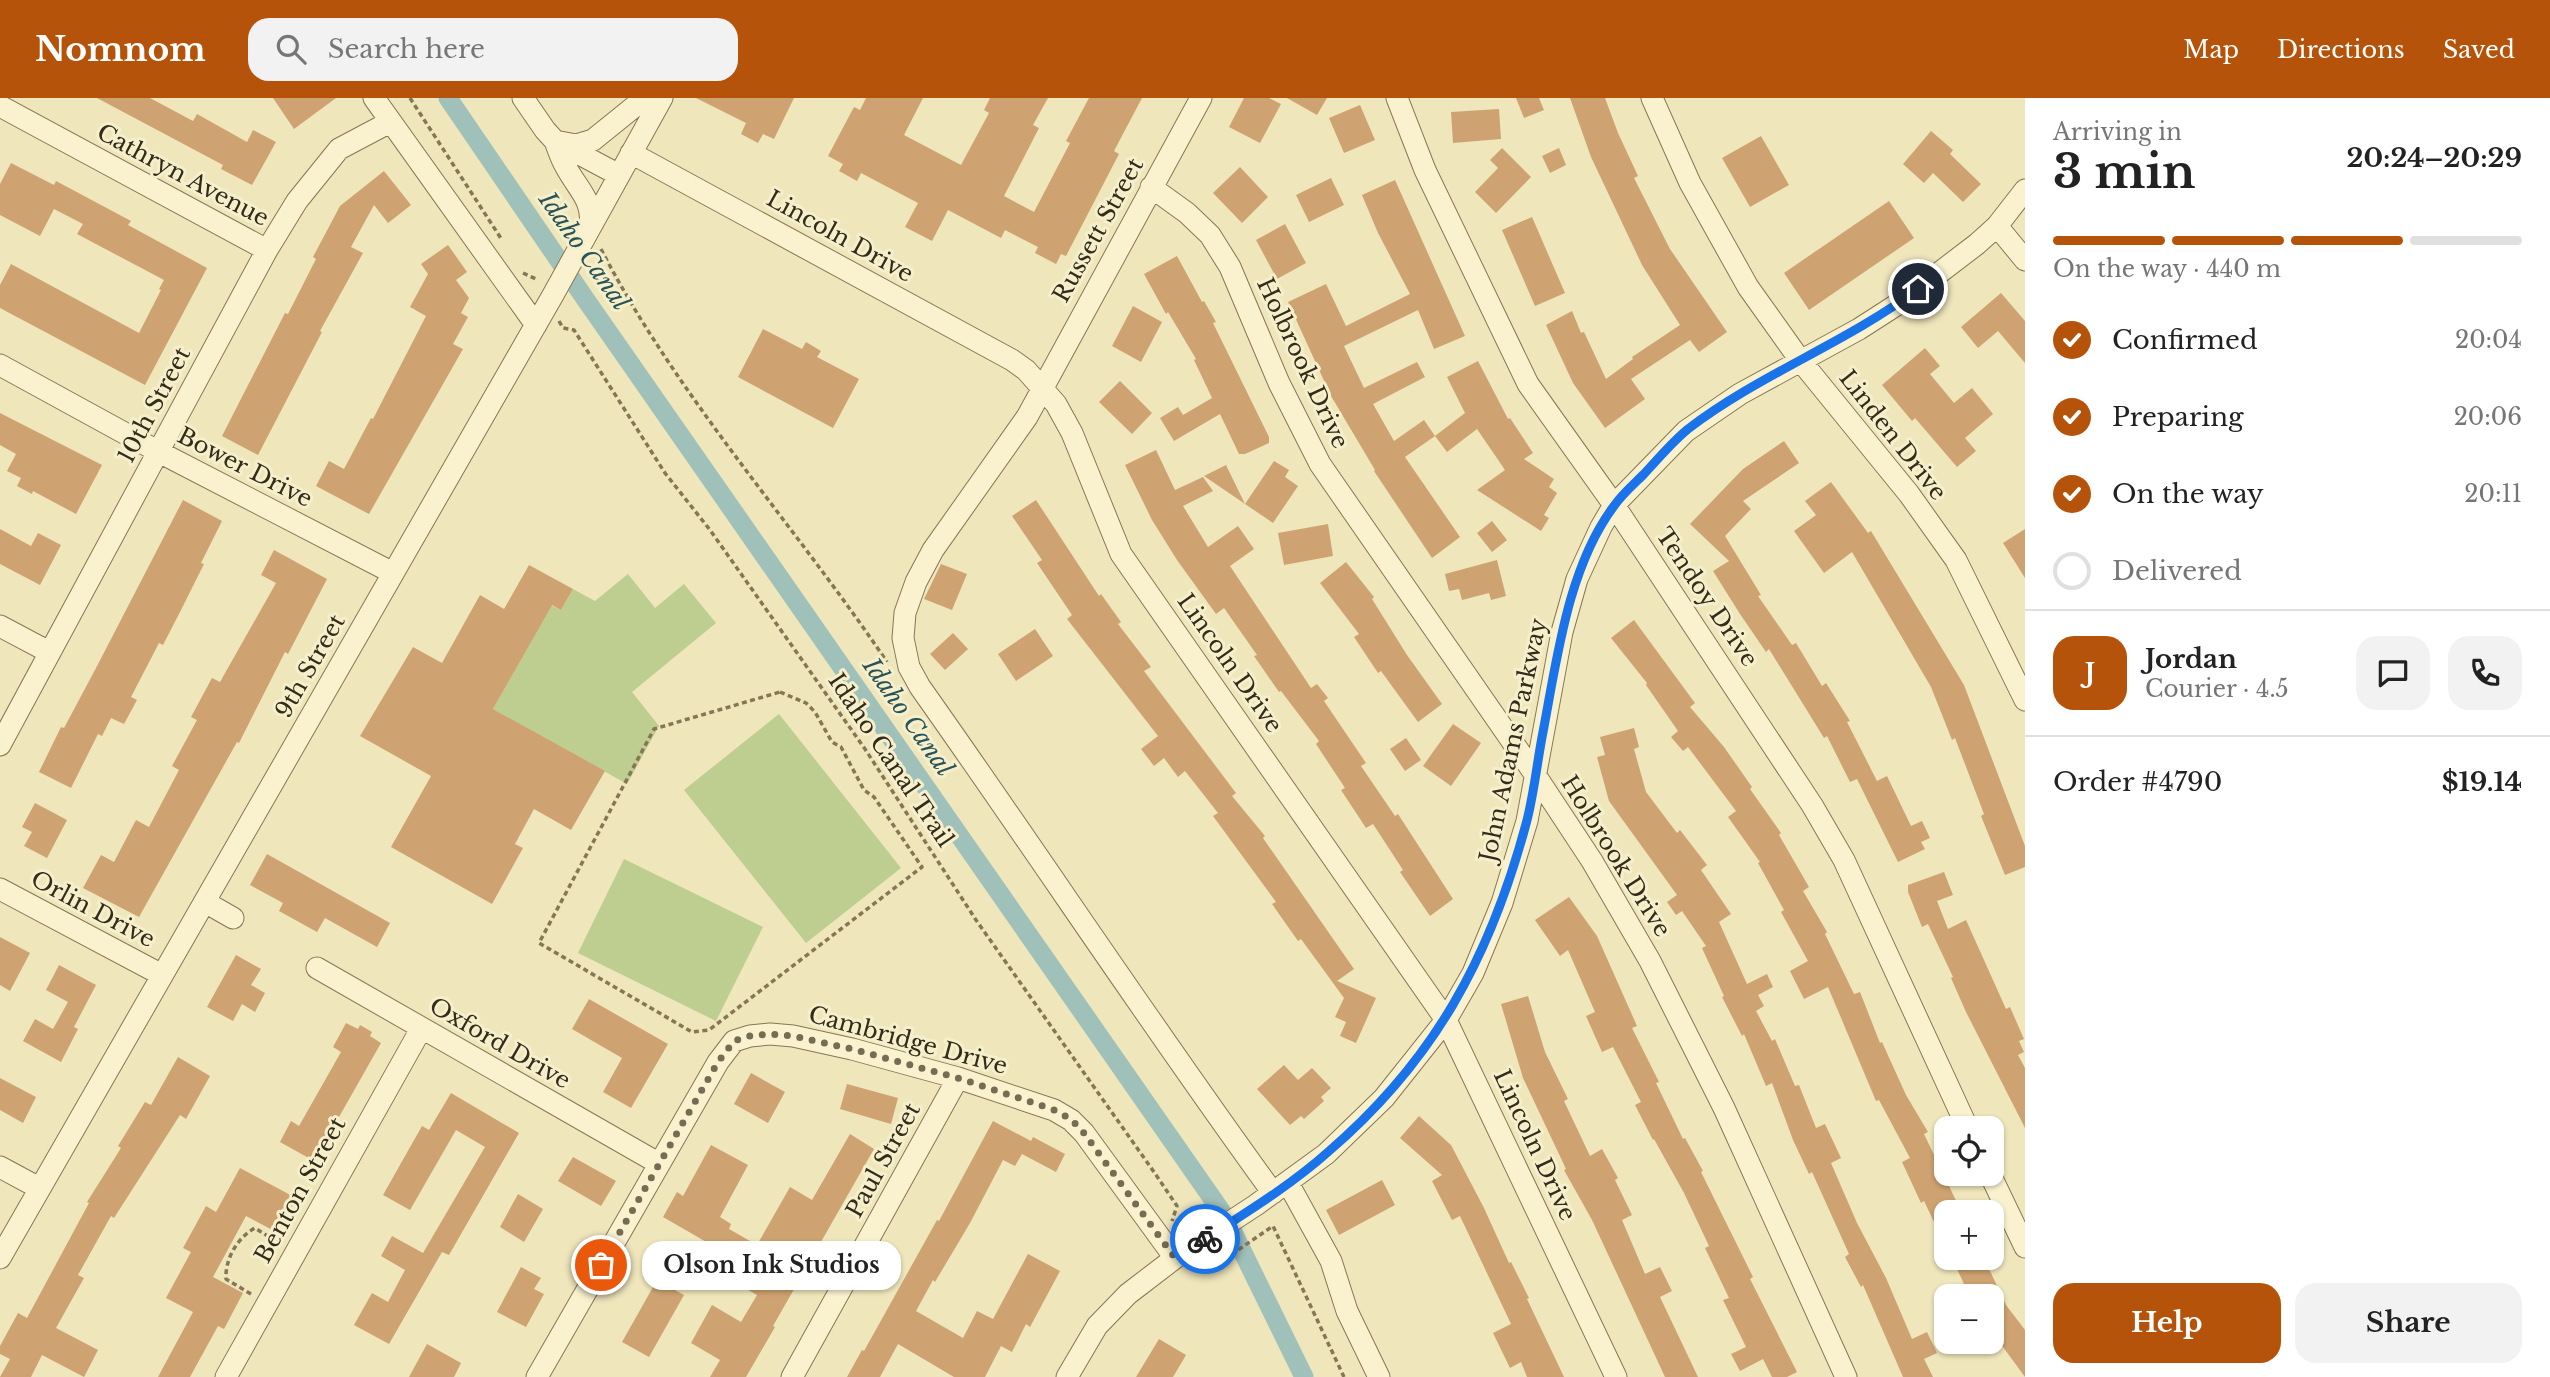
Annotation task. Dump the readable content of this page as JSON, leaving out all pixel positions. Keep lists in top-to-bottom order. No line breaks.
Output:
{"streets":{"street":["Cathryn Avenue","Russett Street","Lincoln Drive","Holbrook Drive","10th Street","Linden Drive","Bower Drive","Tendoy Drive","9th Street","John Adams Parkway","Orlin Drive","Cambridge Drive","Oxford Drive","Paul Street","Benton Street"],"path":["Idaho Canal Trail"]},"crossings":[["Cathryn Avenue","10th Street"],["Russett Street","Lincoln Drive"],["Russett Street","Holbrook Drive"],["Russett Street","John Adams Parkway"],["Lincoln Drive","9th Street"],["Lincoln Drive","John Adams Parkway"],["Holbrook Drive","John Adams Parkway"],["10th Street","Bower Drive"],["Linden Drive","John Adams Parkway"],["Bower Drive","9th Street"],["Tendoy Drive","John Adams Parkway"],["9th Street","Orlin Drive"],["John Adams Parkway","Cambridge Drive"],["Cambridge Drive","Oxford Drive"],["Cambridge Drive","Paul Street"],["Oxford Drive","Benton Street"]],"water":["Idaho Canal"],"places":["Olson Ink Studios"],"page":{"header":"Nomnom","search":"Search here","nav":["Map","Directions","Saved"],"heading":["3 min","Arriving in","20:24–20:29"],"panel":["Jordan","Courier · 4.5","Order #4790","$19.14"],"bar":"On the way · 440 m","list":[["Confirmed","20:04"],["Preparing","20:06"],["On the way","20:11"],"Delivered"],"round":"J","map_buttons":["+","−"],"bubble":"Olson Ink Studios","buttons":["Help","Share"]}}
